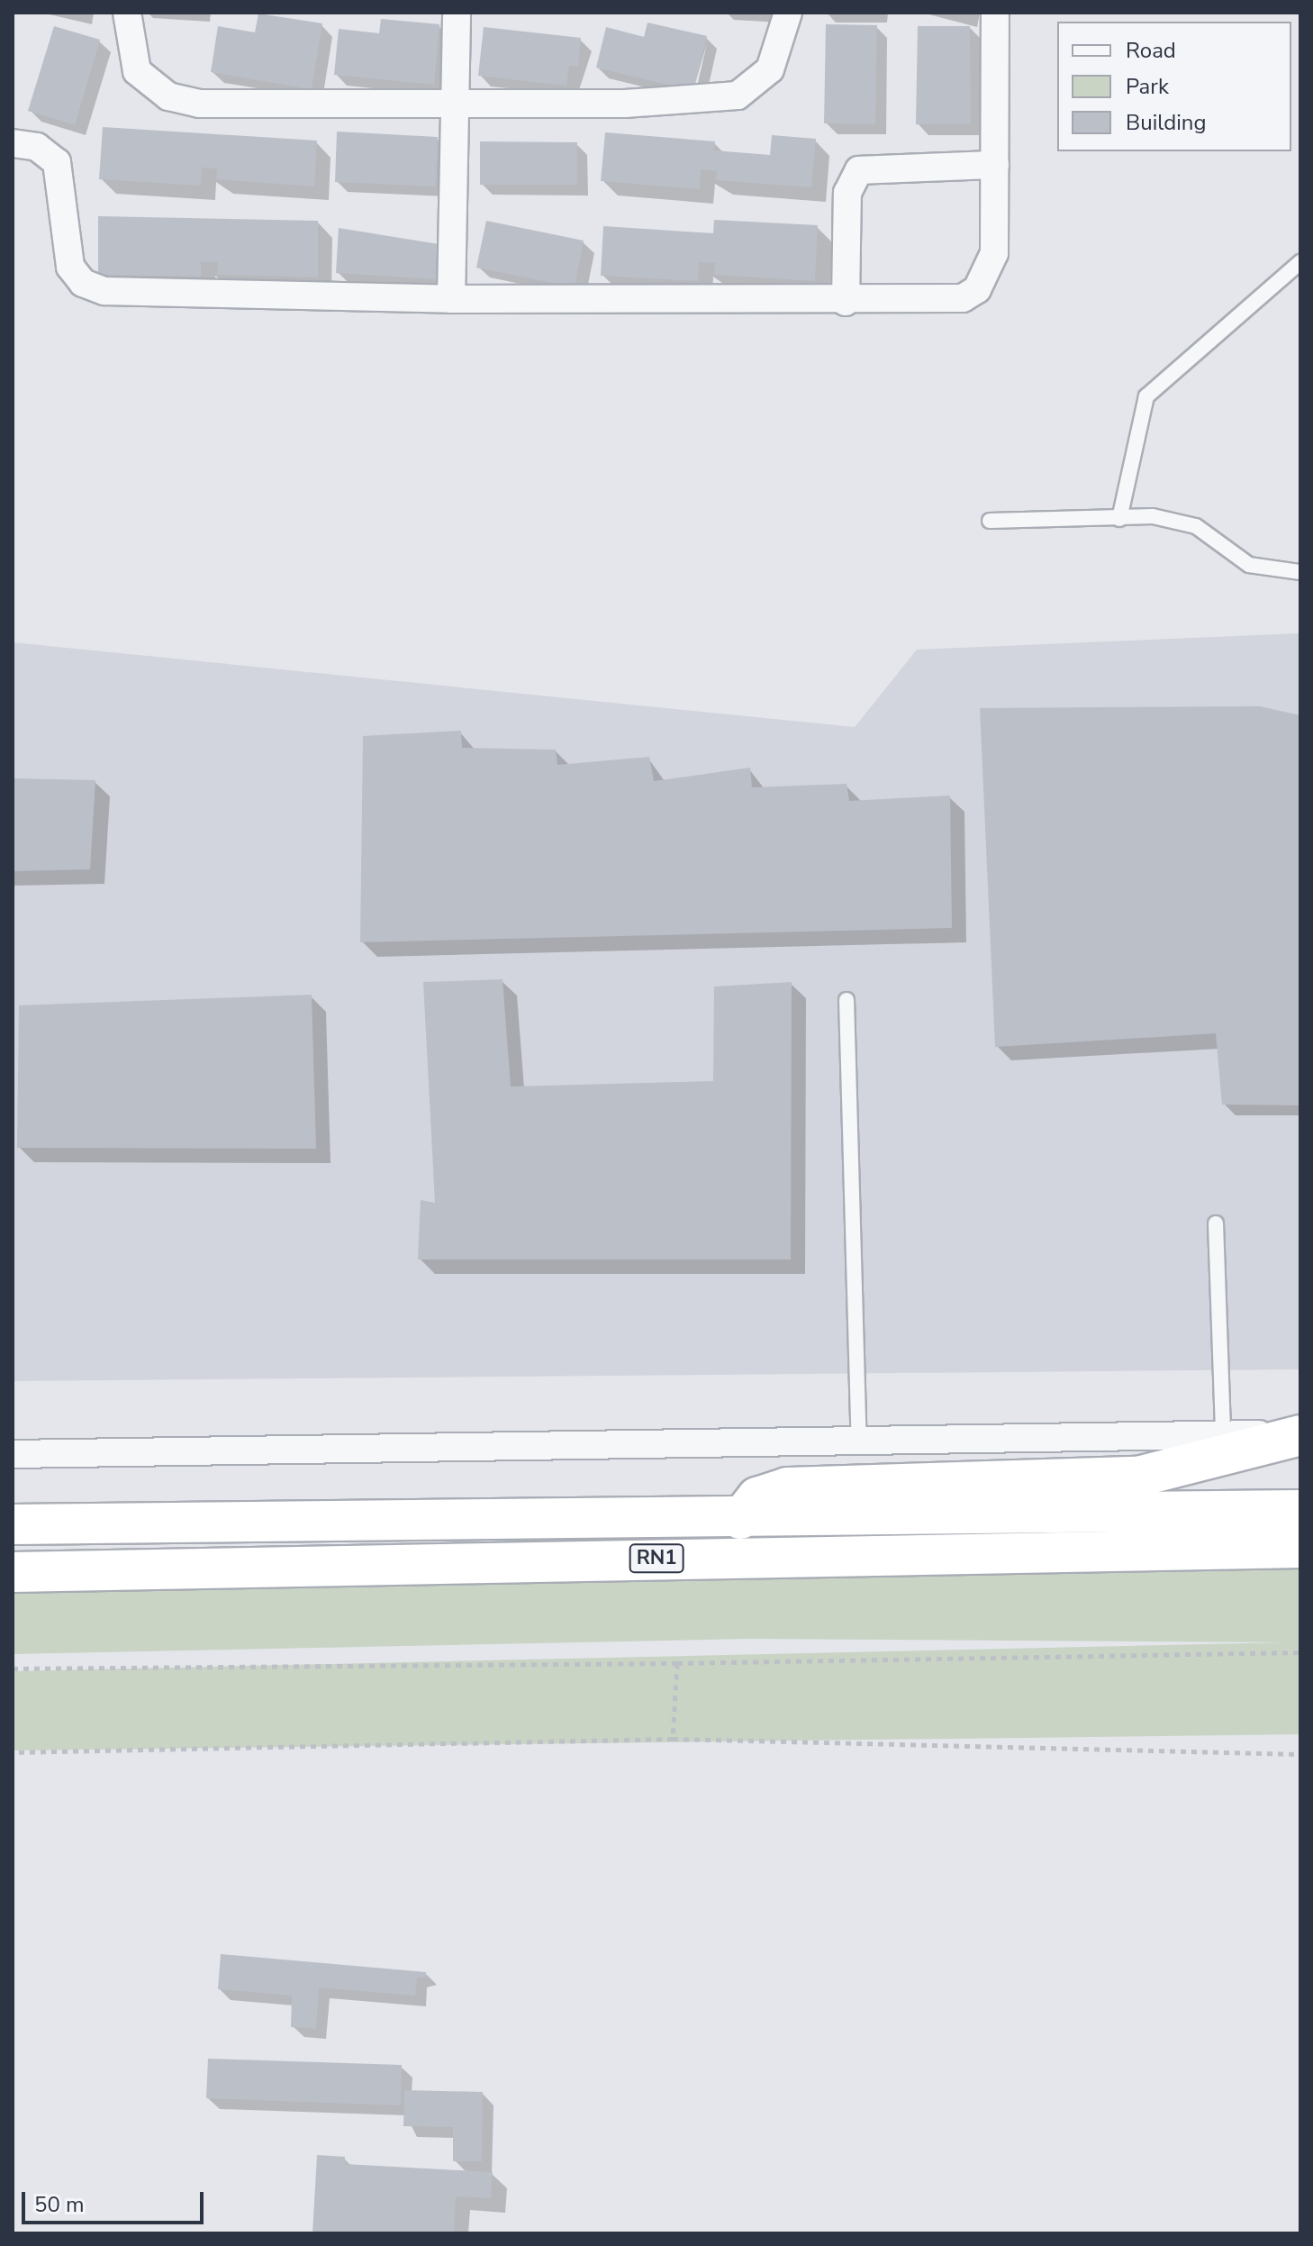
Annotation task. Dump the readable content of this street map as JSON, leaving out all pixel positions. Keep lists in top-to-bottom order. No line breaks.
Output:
{"streets":{"highway":["RN1"]},"legend":["Road","Park","Building"],"scale_bar":"50 m"}
